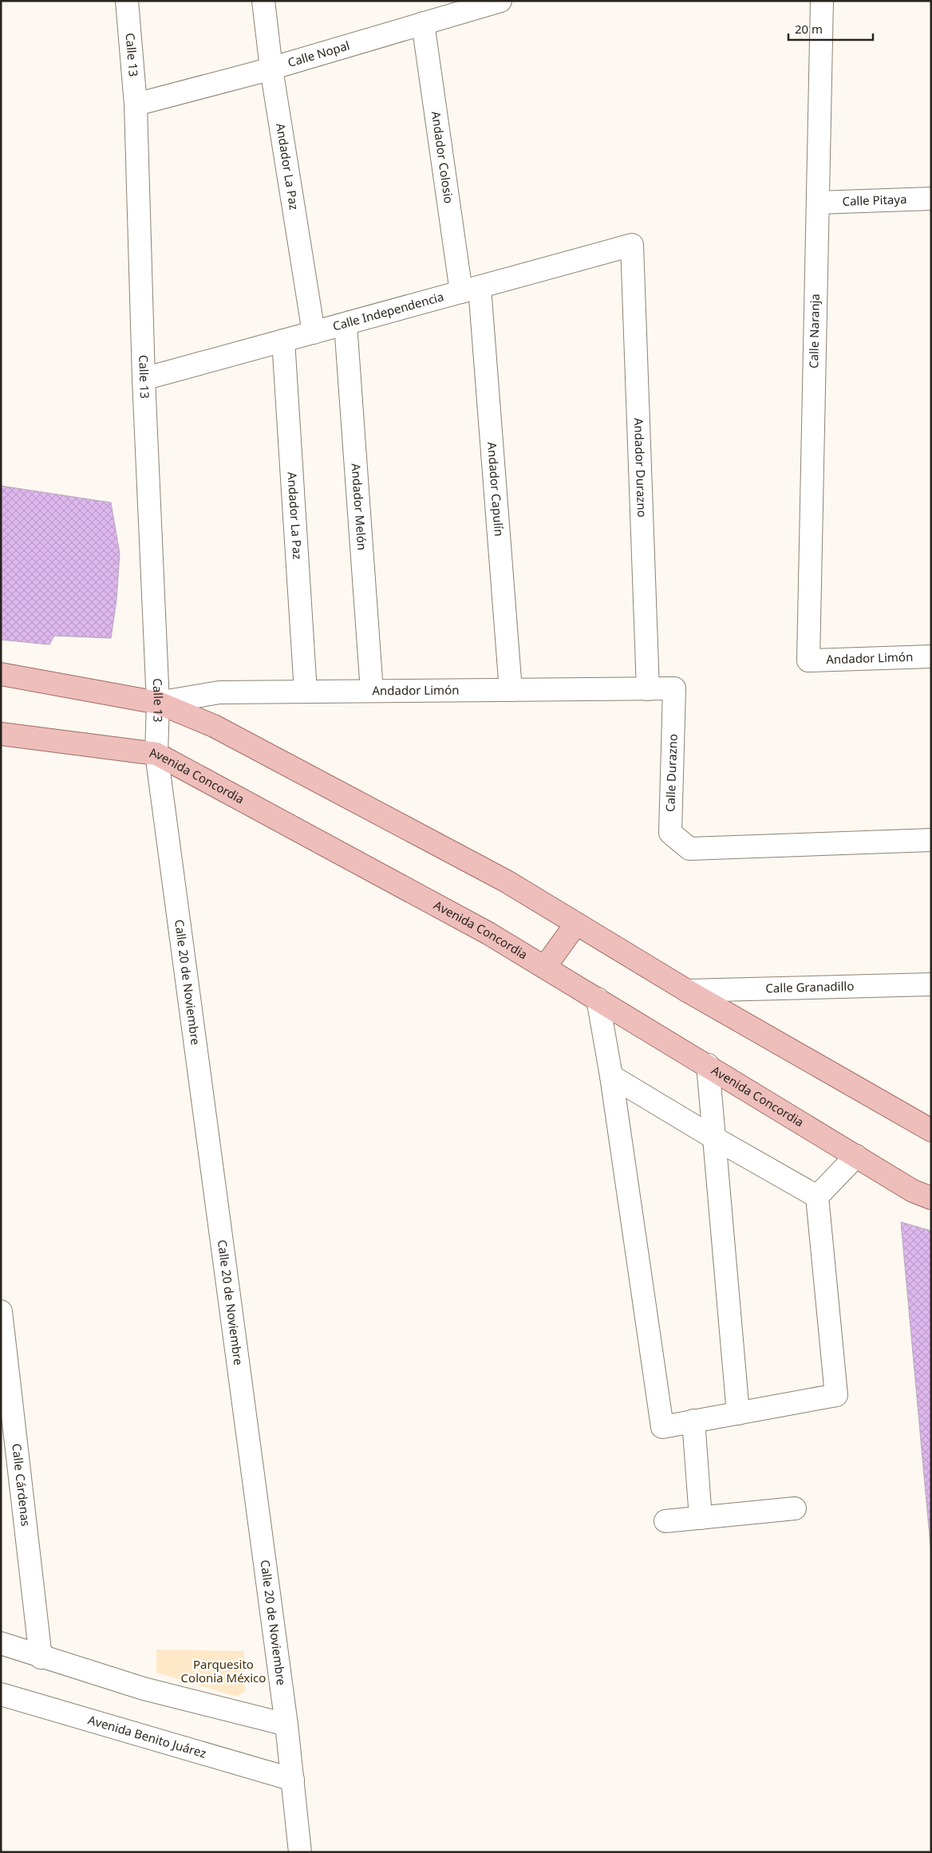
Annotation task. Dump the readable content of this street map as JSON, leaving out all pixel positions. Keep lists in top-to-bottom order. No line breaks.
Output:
{"streets":{"main road":["Avenida Concordia"],"street":["Calle 13","Calle Nopal","Andador Colosio","Andador La Paz","Calle Pitaya","Calle Independencia","Calle Naranja","Andador Durazno","Andador Capulín","Andador Melón","Andador Limón","Calle Durazno","Calle 20 de Noviembre","Calle Granadillo","Calle Cárdenas","Avenida Benito Juárez"]},"crossings":[["Calle 13","Calle Nopal"],["Calle 13","Calle Independencia"],["Calle 13","Andador Limón"],["Calle 13","Avenida Concordia"],["Calle 13","Calle 20 de Noviembre"],["Calle Nopal","Andador Colosio"],["Calle Nopal","Andador La Paz"],["Andador Colosio","Calle Independencia"],["Andador Colosio","Andador Capulín"],["Andador La Paz","Calle Independencia"],["Andador La Paz","Andador Limón"],["Calle Pitaya","Calle Naranja"],["Calle Independencia","Andador Durazno"],["Calle Independencia","Andador Capulín"],["Calle Independencia","Andador Melón"],["Calle Naranja","Andador Limón"],["Andador Durazno","Andador Limón"],["Andador Capulín","Andador Limón"],["Andador Melón","Andador Limón"],["Andador Limón","Calle Durazno"],["Avenida Concordia","Calle 20 de Noviembre"],["Calle 20 de Noviembre","Avenida Benito Juárez"]],"parks":["Parquesito Colonia México"],"scale_bar":"20 m"}
